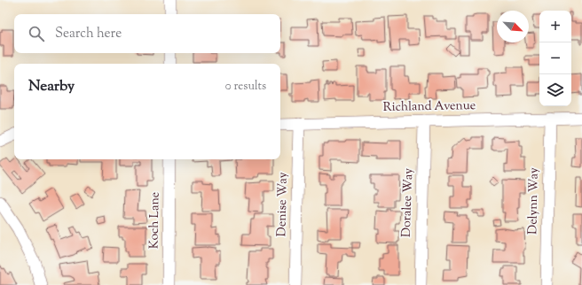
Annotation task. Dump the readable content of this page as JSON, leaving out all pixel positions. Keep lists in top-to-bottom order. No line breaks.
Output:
{"streets":{"street":["Richland Avenue","Delynn Way","Doralee Way","Denise Way","Koch Lane"]},"crossings":[["Richland Avenue","Delynn Way"],["Richland Avenue","Doralee Way"],["Richland Avenue","Denise Way"]],"north":"bottom right","page":{"map_buttons":["+","−"],"search":"Search here","heading":["Nearby","0 results"]}}
